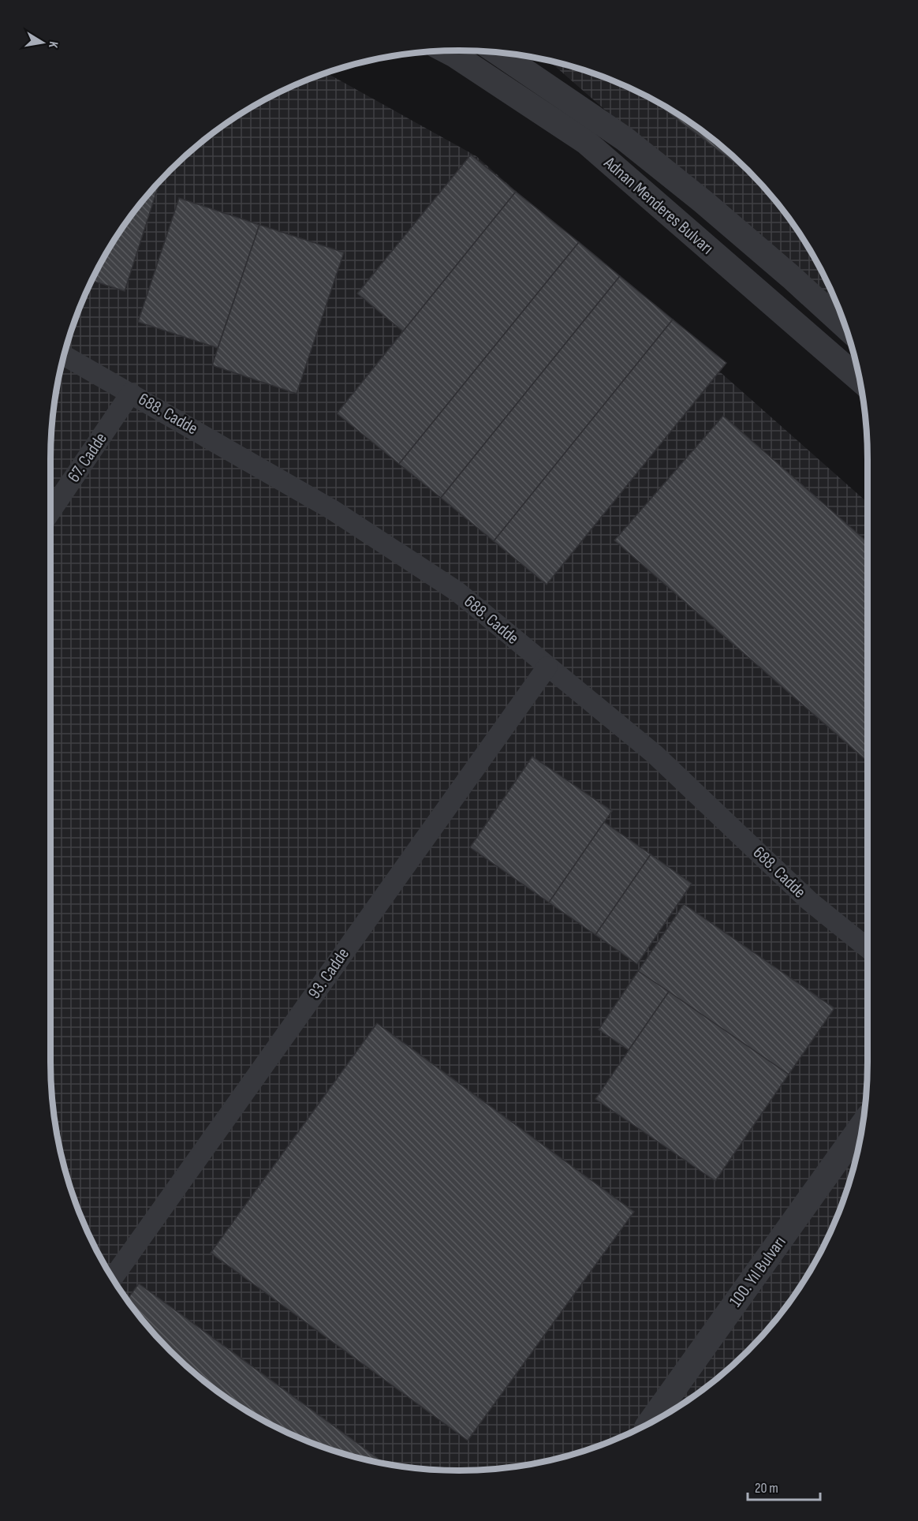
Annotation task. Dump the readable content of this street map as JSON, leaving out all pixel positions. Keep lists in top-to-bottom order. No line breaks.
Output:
{"streets":{"street":["Adnan Menderes Bulvarı","688. Cadde","67. Cadde","93. Cadde","100. Yıl Bulvarı"]},"crossings":[["688. Cadde","67. Cadde"],["688. Cadde","93. Cadde"]],"scale_bar":"20 m","north":"right"}
